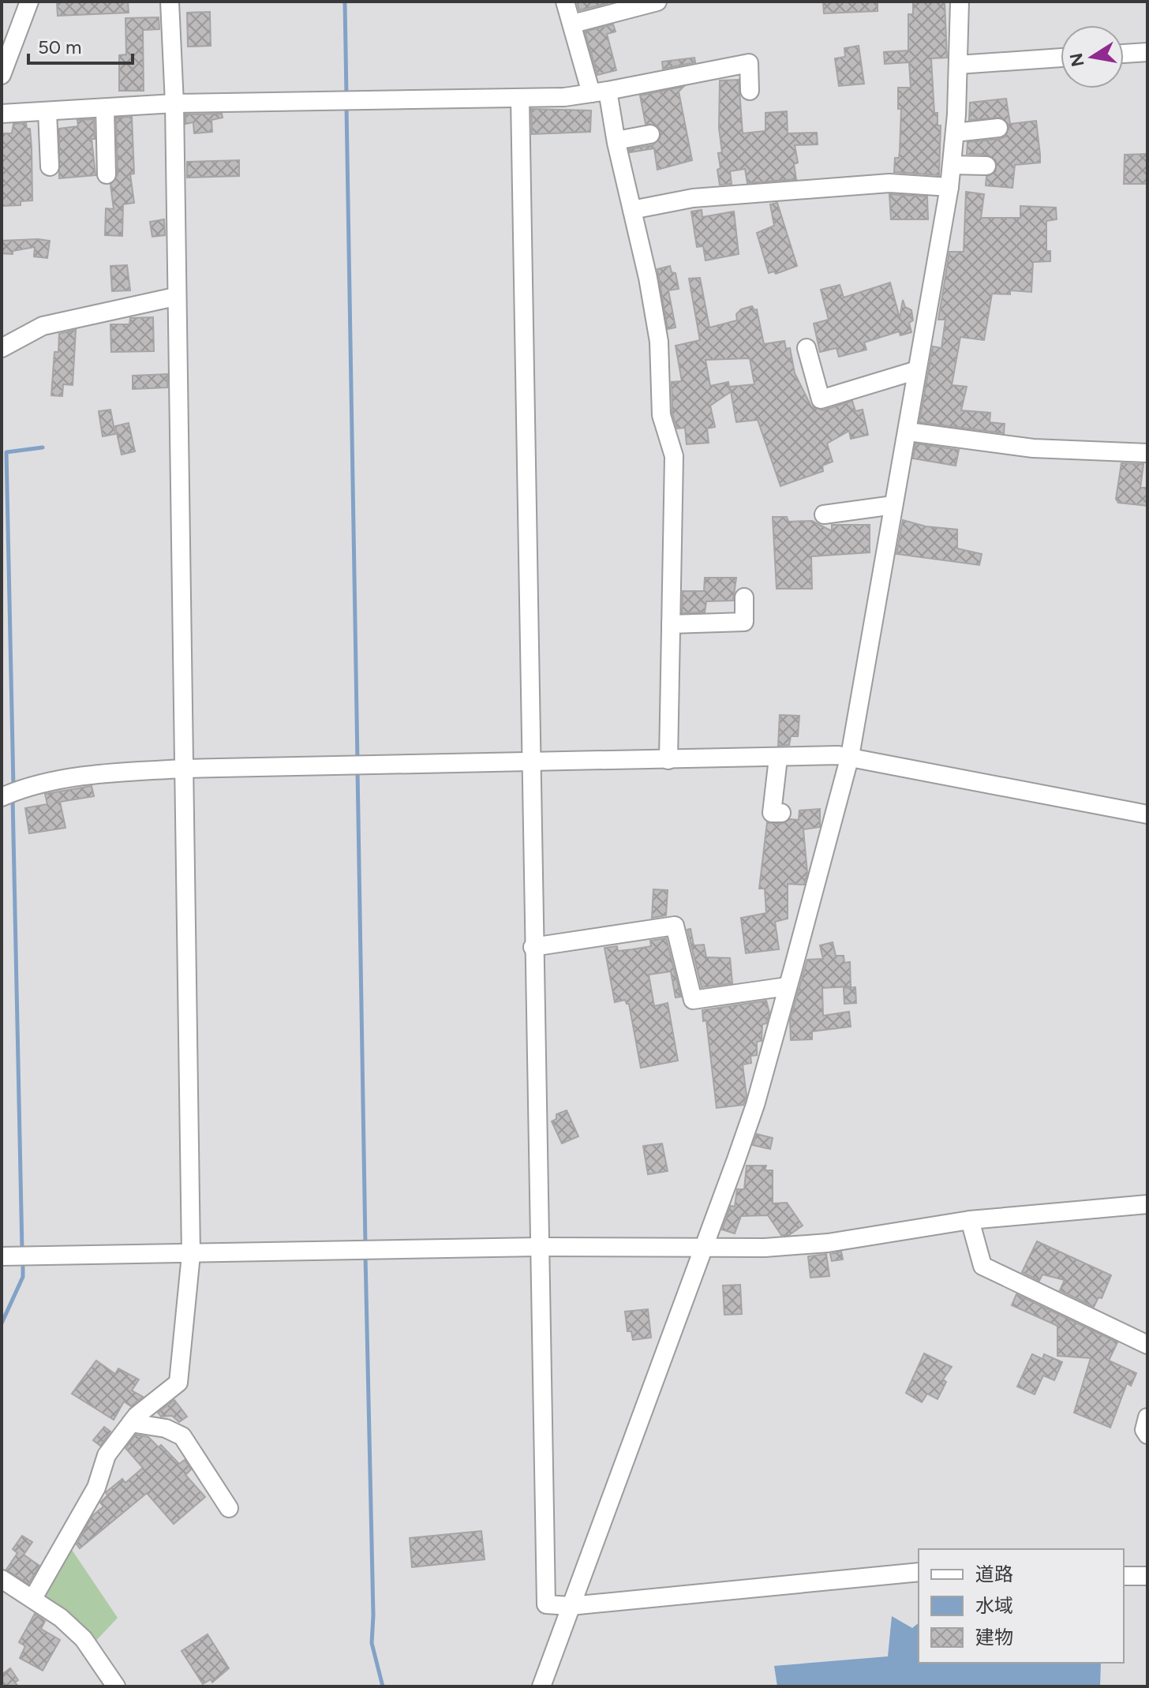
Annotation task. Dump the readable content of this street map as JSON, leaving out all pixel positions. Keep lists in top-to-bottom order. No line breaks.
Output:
{"legend":["道路","水域","建物"],"scale_bar":"50 m","north":"left"}
